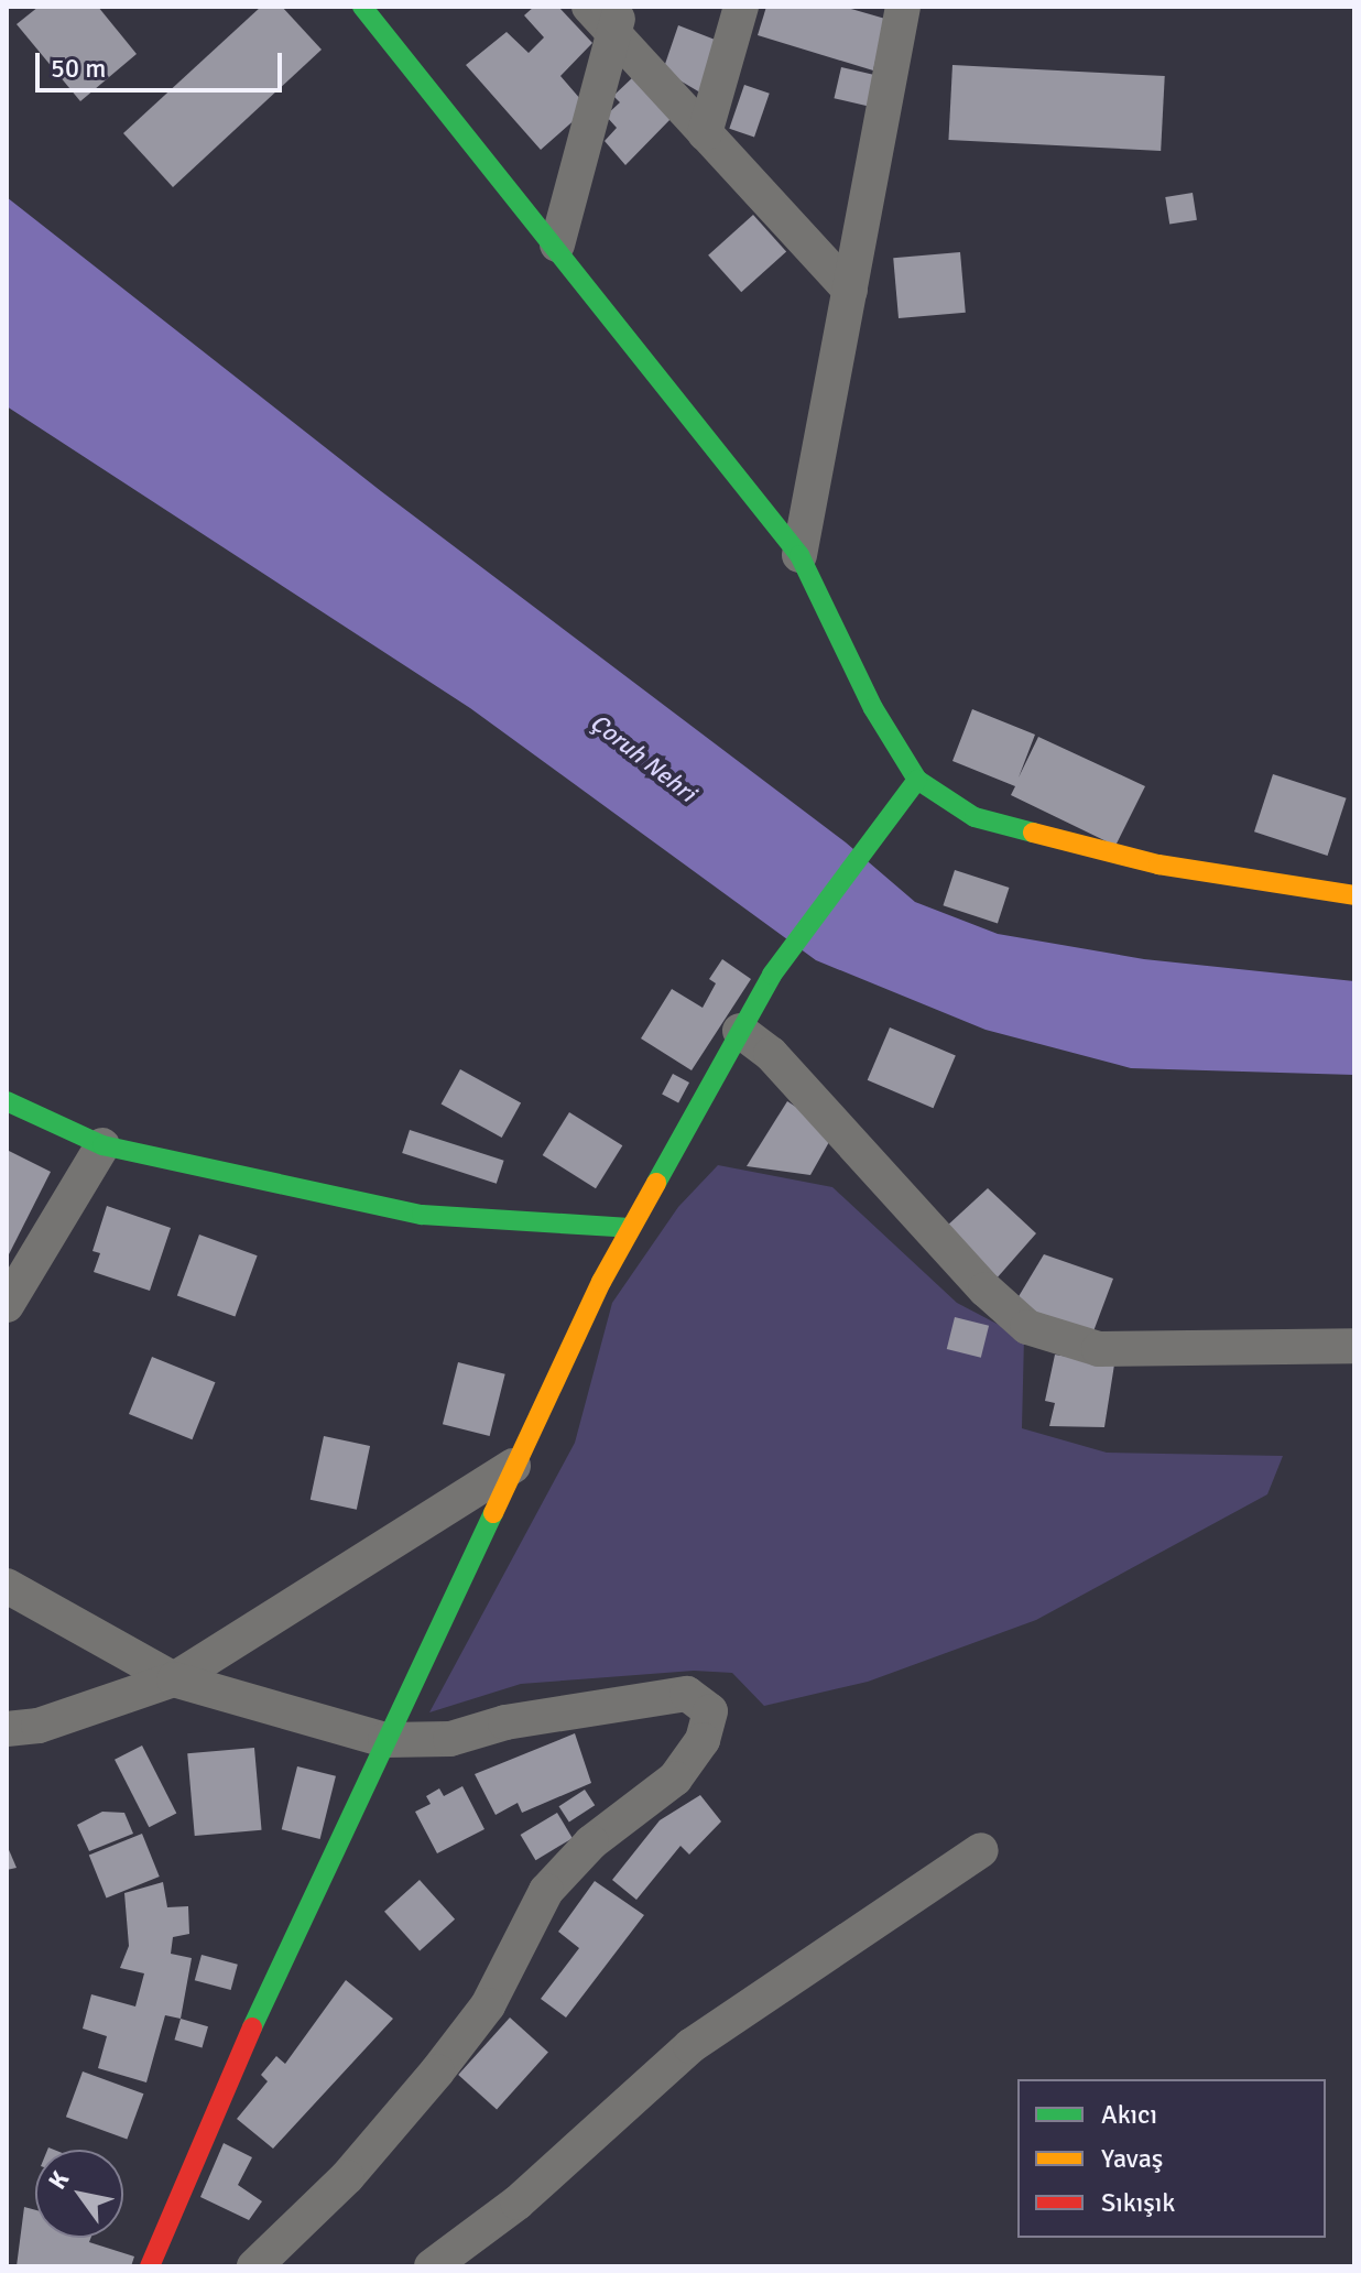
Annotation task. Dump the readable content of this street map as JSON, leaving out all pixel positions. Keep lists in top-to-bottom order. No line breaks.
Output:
{"water":["Çoruh Nehri"],"legend":["Akıcı","Yavaş","Sıkışık"],"scale_bar":"50 m","north":"top left"}
